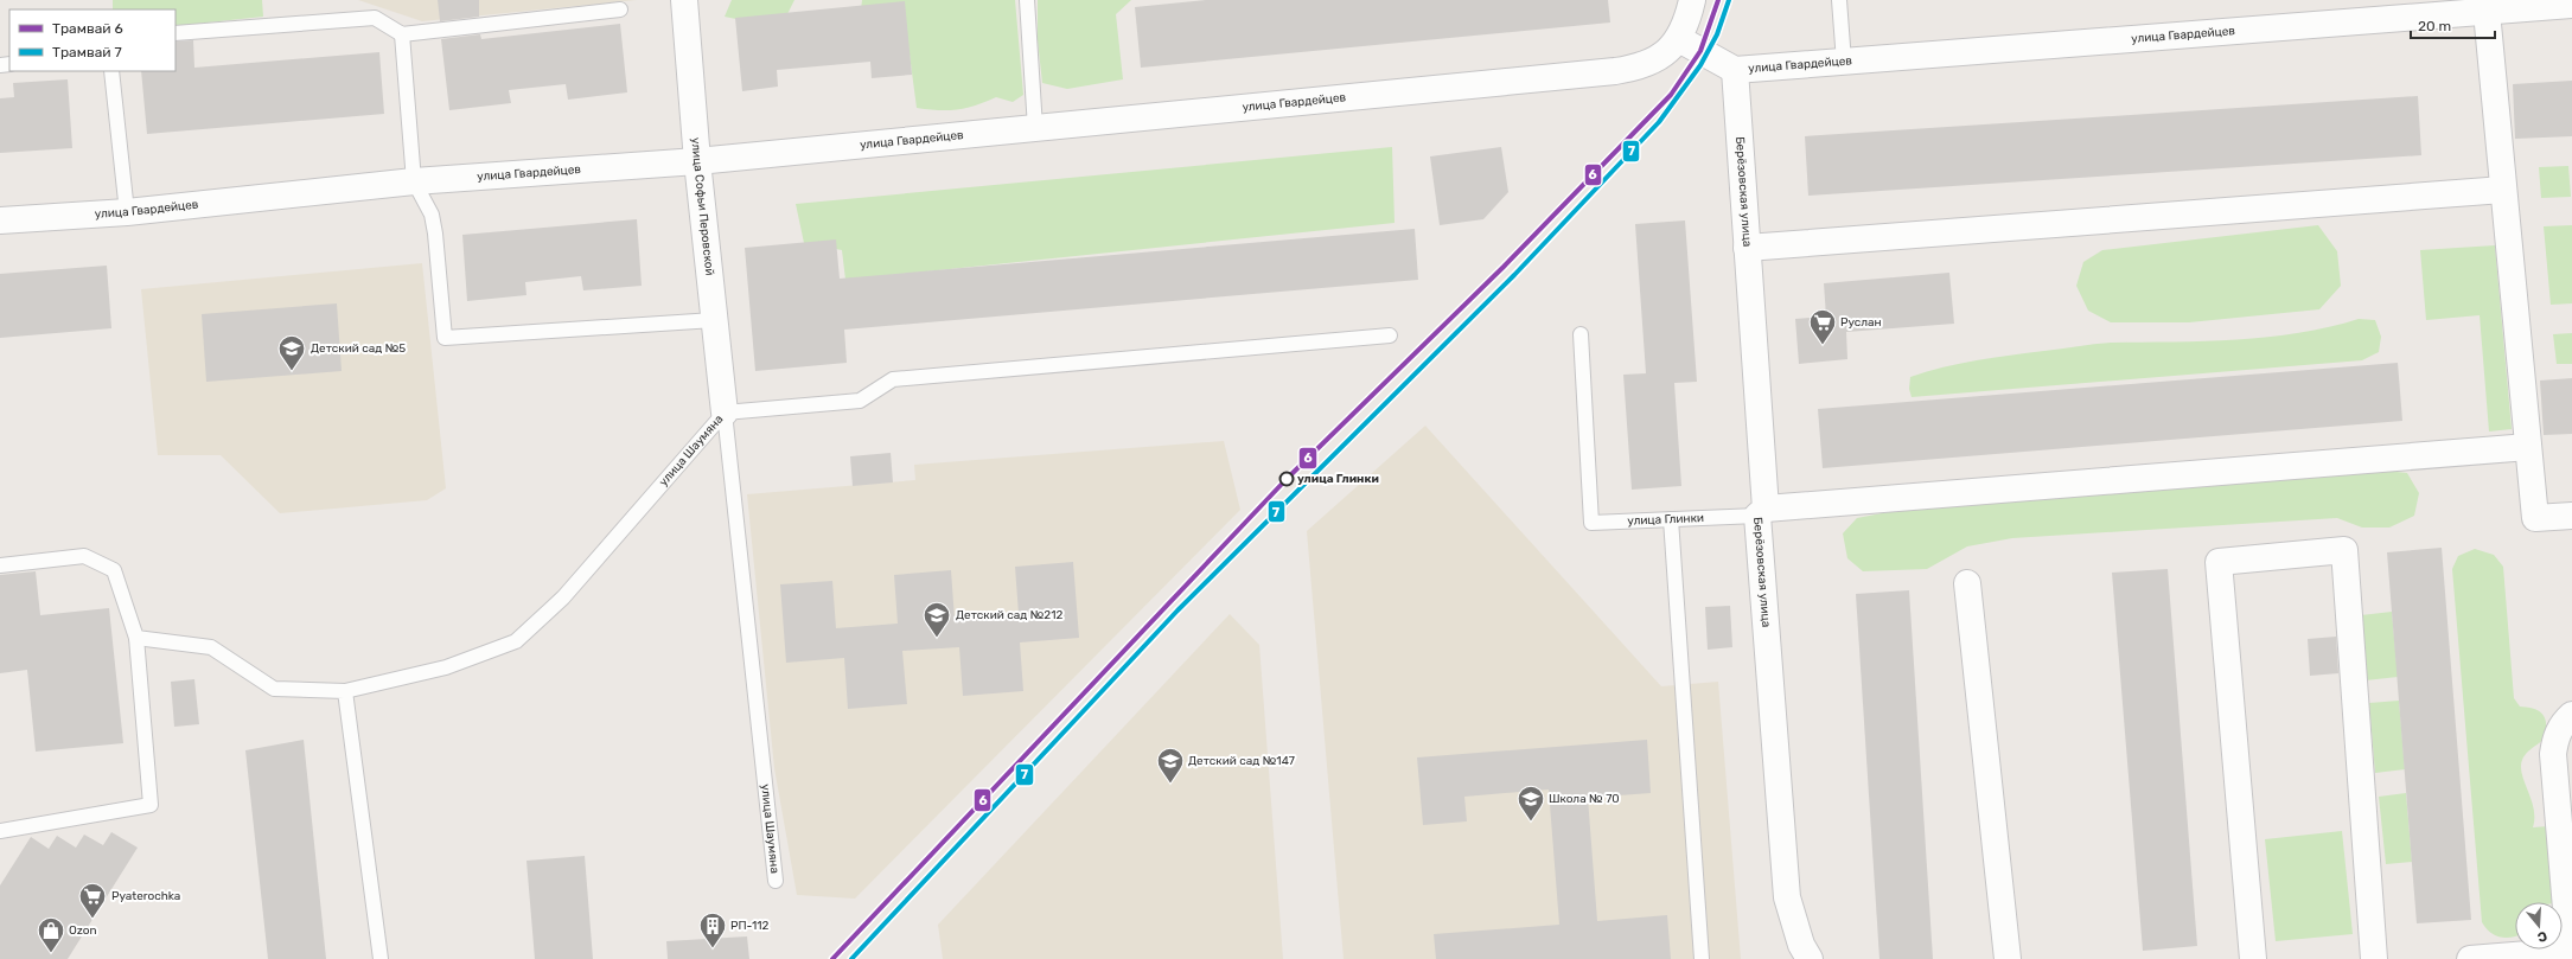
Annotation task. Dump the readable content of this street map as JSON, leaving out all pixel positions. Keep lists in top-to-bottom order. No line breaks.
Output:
{"streets":{"street":["улица Гвардейцев","Берёзовская улица","улица Софьи Перовской"],"lane":["улица Шаумяна","улица Глинки"]},"crossings":[["улица Гвардейцев","Берёзовская улица"],["улица Гвардейцев","улица Софьи Перовской"],["Берёзовская улица","улица Глинки"],["улица Софьи Перовской","улица Шаумяна"]],"places":{"supermarket":["Руслан","Pyaterochka"],"school or university":["Детский сад №5","Детский сад №212","Детский сад №147","Школа № 70"],"other":["улица Глинки"],"building":["РП-112"],"shop":["Ozon"]},"lines":["tram line 6","tram line 7"],"legend":["Трамвай 6","Трамвай 7"],"scale_bar":"20 m","north":"bottom"}
